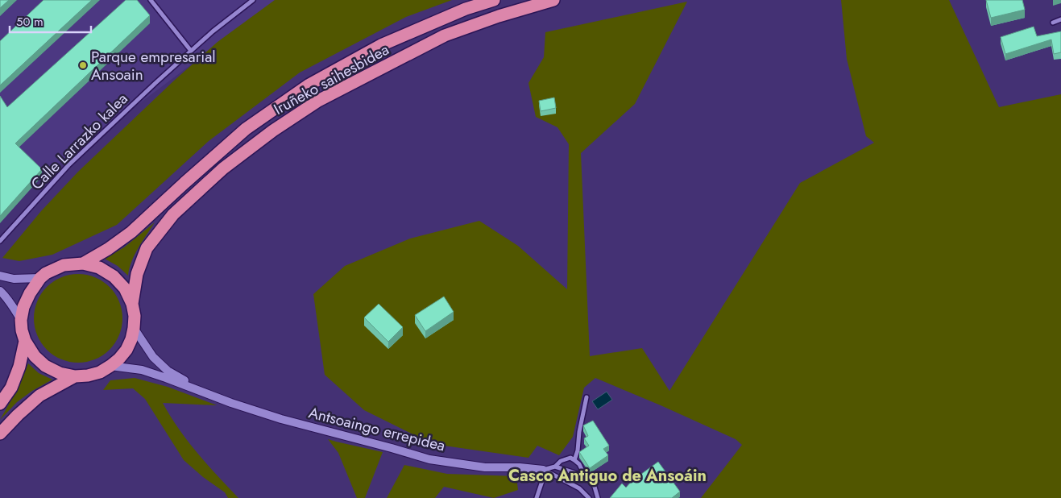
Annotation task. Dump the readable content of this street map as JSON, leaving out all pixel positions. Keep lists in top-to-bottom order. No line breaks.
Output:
{"streets":{"highway":["Iruñeko saihesbidea"],"street":["Calle Larrazko kalea","Antsoaingo errepidea"]},"crossings":[["Iruñeko saihesbidea","Antsoaingo errepidea"]],"districts":["Casco Antiguo de Ansoáin"],"places":["Parque empresarial Ansoain"],"scale_bar":"50 m"}
